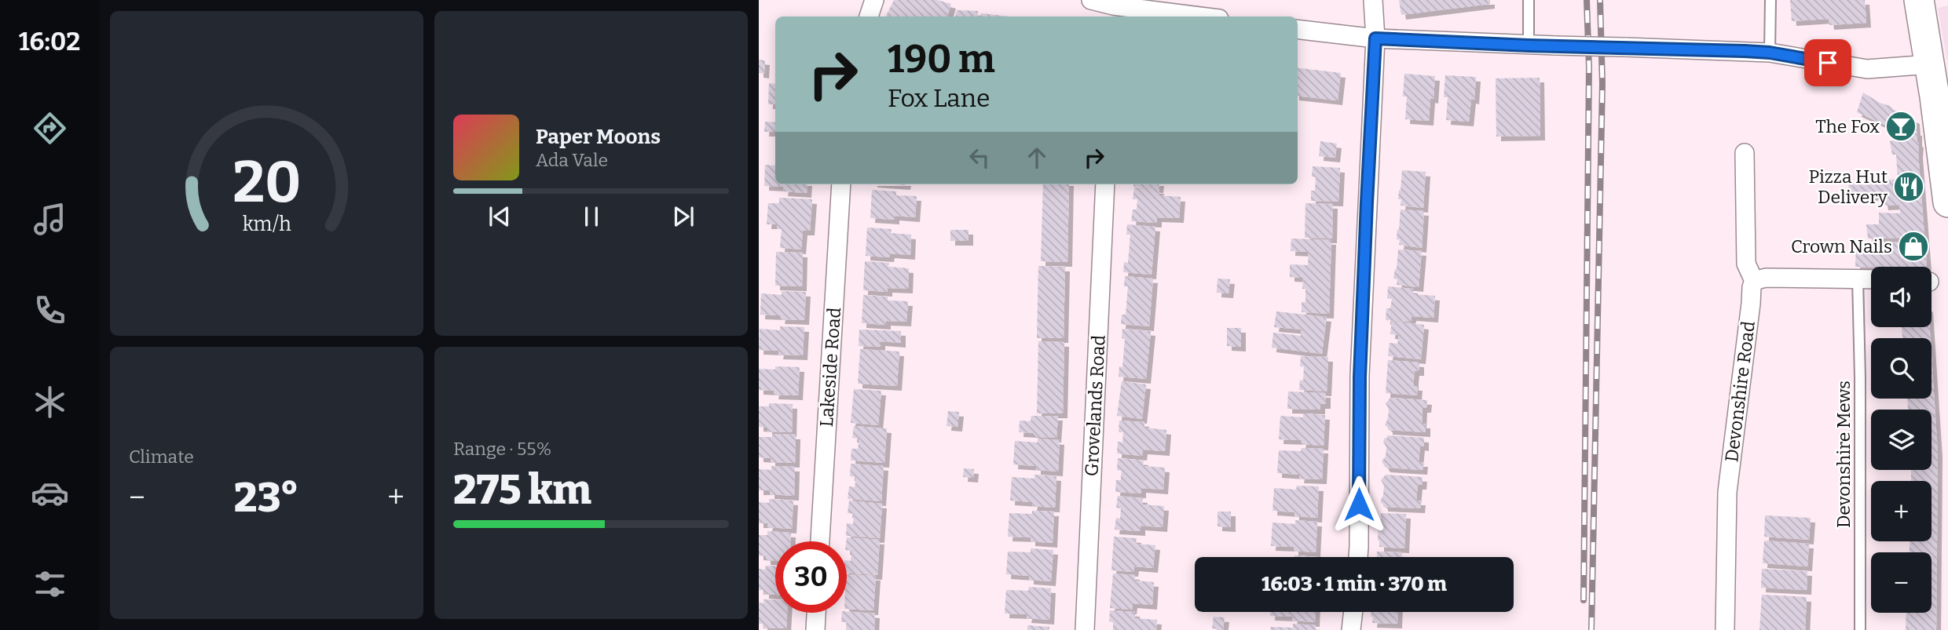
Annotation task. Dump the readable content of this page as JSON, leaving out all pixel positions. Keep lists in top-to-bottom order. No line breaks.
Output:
{"streets":{"street":["Lakeside Road","Devonshire Road","Grovelands Road"],"lane":["Devonshire Mews"]},"places":{"bar":["The Fox"],"restaurant":["Pizza Hut Delivery"],"shop":["Crown Nails"]},"page":{"tabs":"16:02","turn":["190 m","Fox Lane"],"song":["Paper Moons","Ada Vale"],"map_buttons":["+","−"],"tile":["Climate",["Range · 55%","275 km"]],"heat":["−","23°","+"],"limit":"30","trip":"16:03 · 1 min · 370 m","gauge":["20","km/h"]}}
